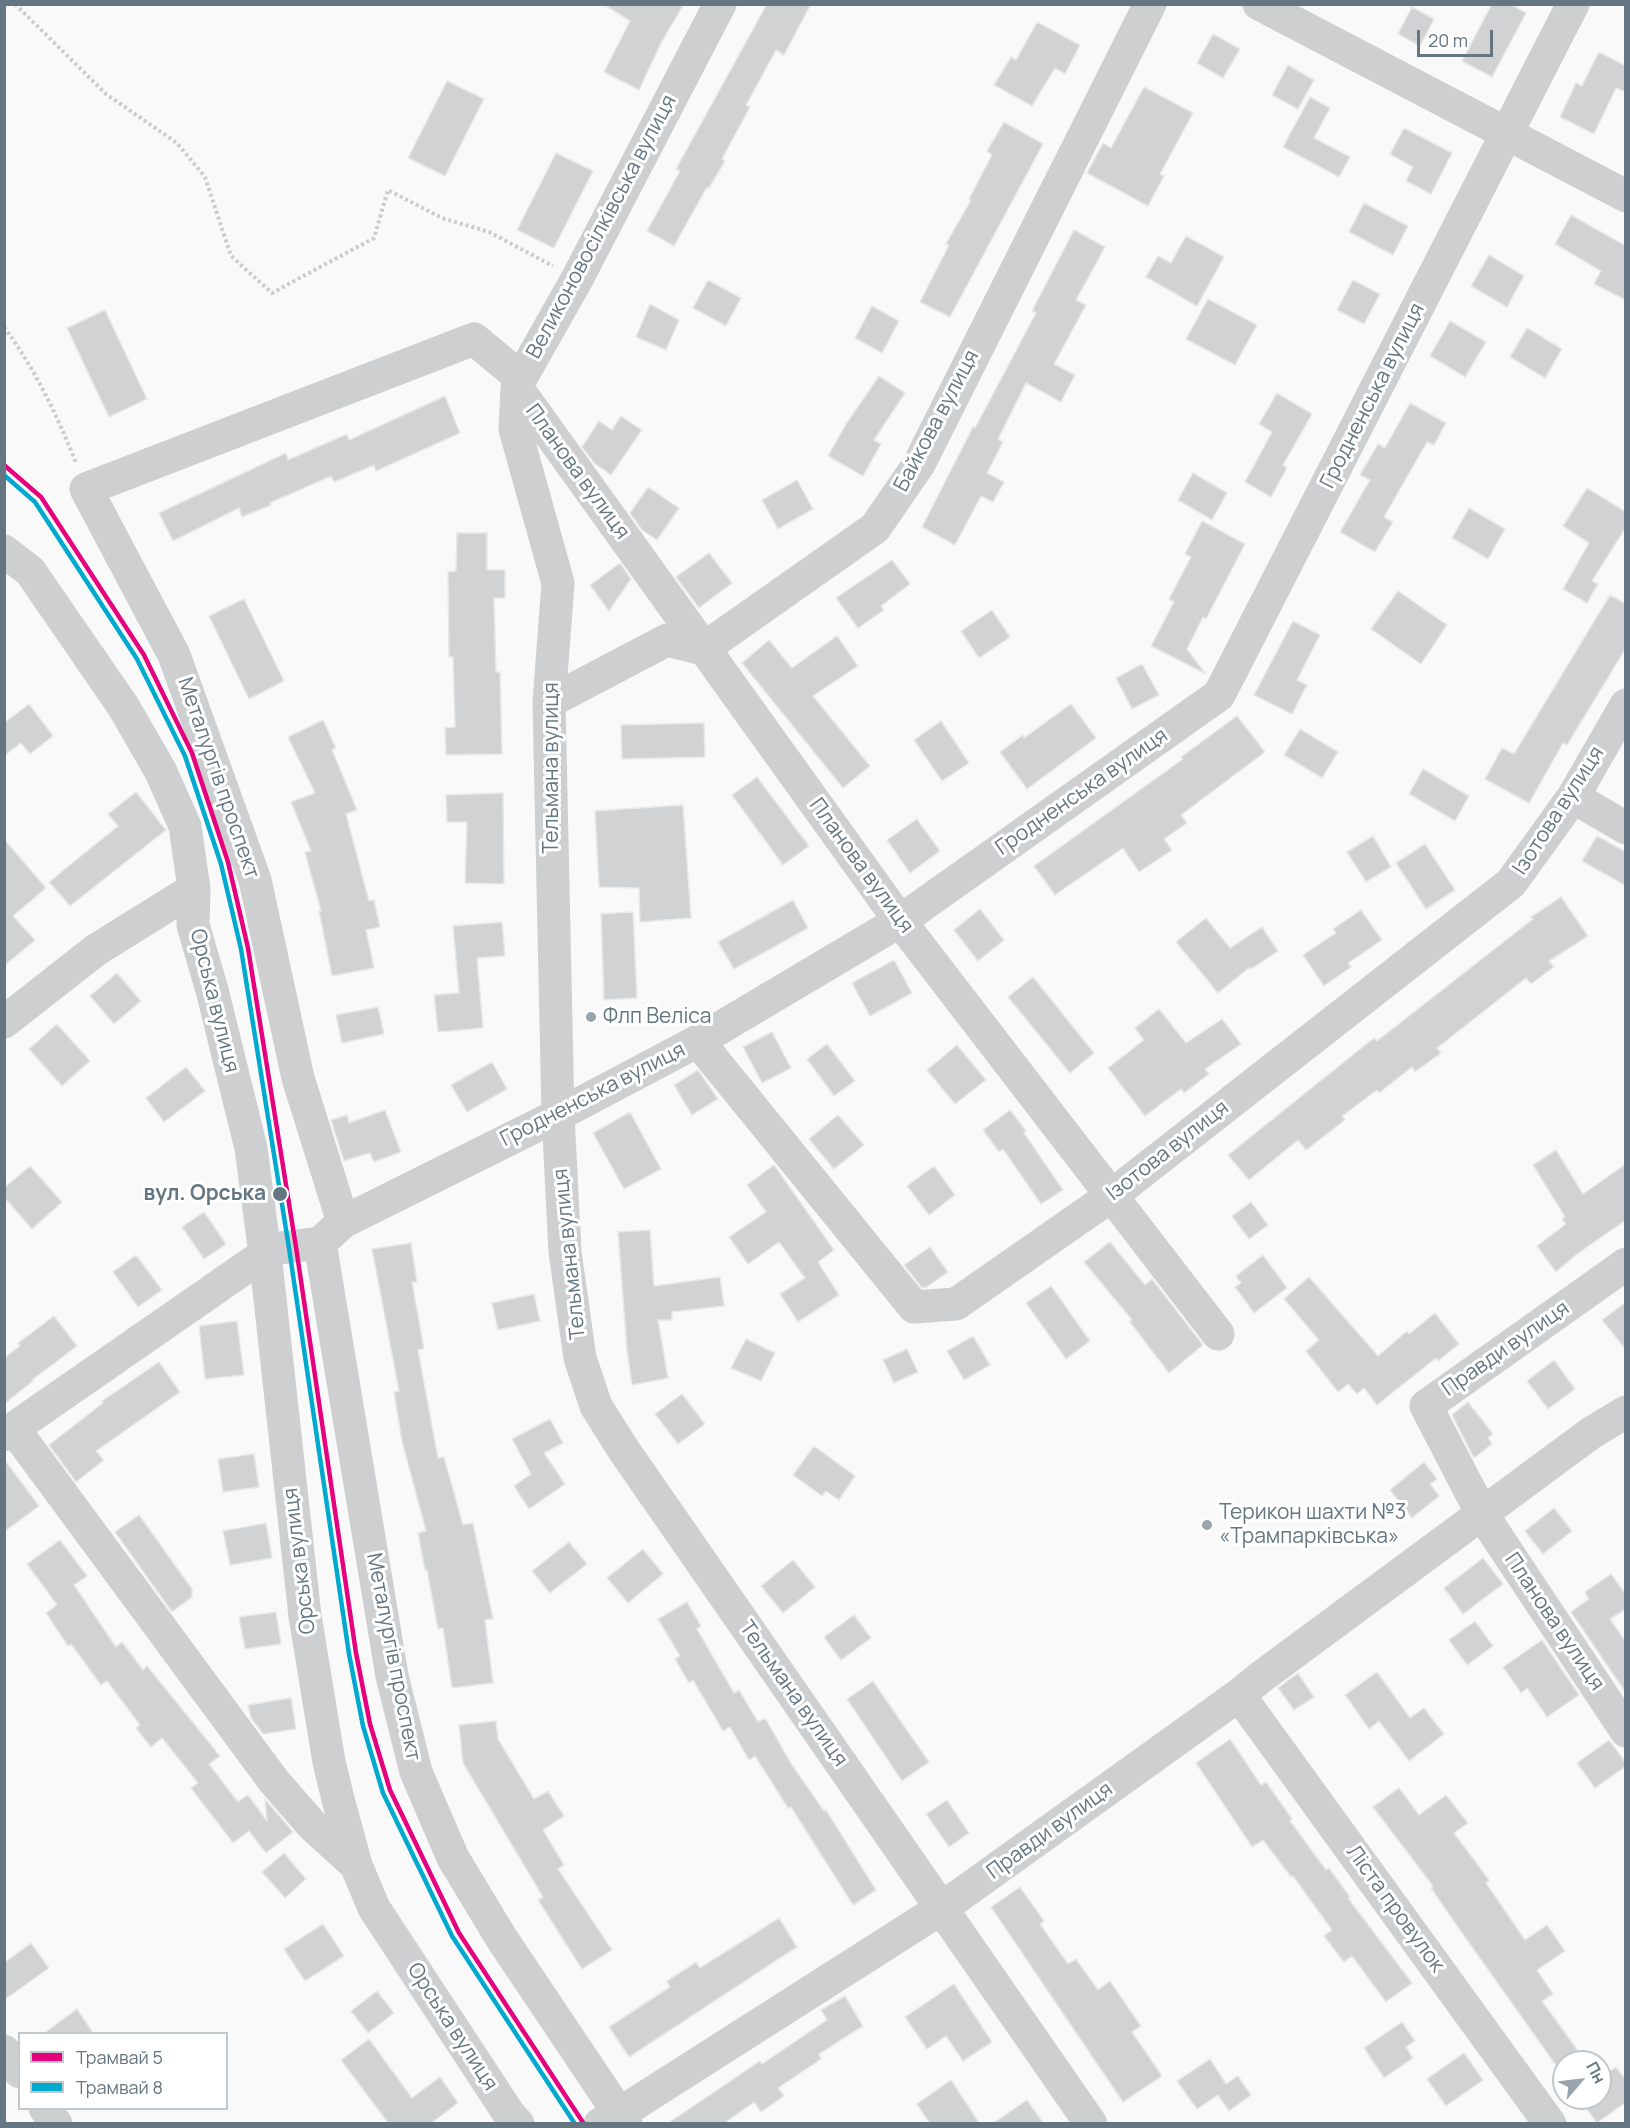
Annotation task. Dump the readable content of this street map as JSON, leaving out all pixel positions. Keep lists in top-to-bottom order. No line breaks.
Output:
{"streets":{"street":["Великоновосілківська вулиця","Гродненська вулиця","Байкова вулиця","Планова вулиця","Тельмана вулиця","Металургів проспект","Ізотова вулиця","Орська вулиця","Правди вулиця","Ліста провулок"]},"crossings":[["Великоновосілківська вулиця","Планова вулиця"],["Великоновосілківська вулиця","Тельмана вулиця"],["Великоновосілківська вулиця","Металургів проспект"],["Гродненська вулиця","Планова вулиця"],["Гродненська вулиця","Тельмана вулиця"],["Гродненська вулиця","Металургів проспект"],["Гродненська вулиця","Ізотова вулиця"],["Гродненська вулиця","Орська вулиця"],["Байкова вулиця","Планова вулиця"],["Планова вулиця","Тельмана вулиця"],["Планова вулиця","Ізотова вулиця"],["Планова вулиця","Правди вулиця"],["Тельмана вулиця","Правди вулиця"],["Металургів проспект","Правди вулиця"],["Правди вулиця","Ліста провулок"]],"places":["Флп Веліса","вул. Орська","Терикон шахти №3 «Трампарківська»"],"lines":["tram line 5","tram line 8"],"legend":["Трамвай 5","Трамвай 8"],"scale_bar":"20 m","north":"top right"}
